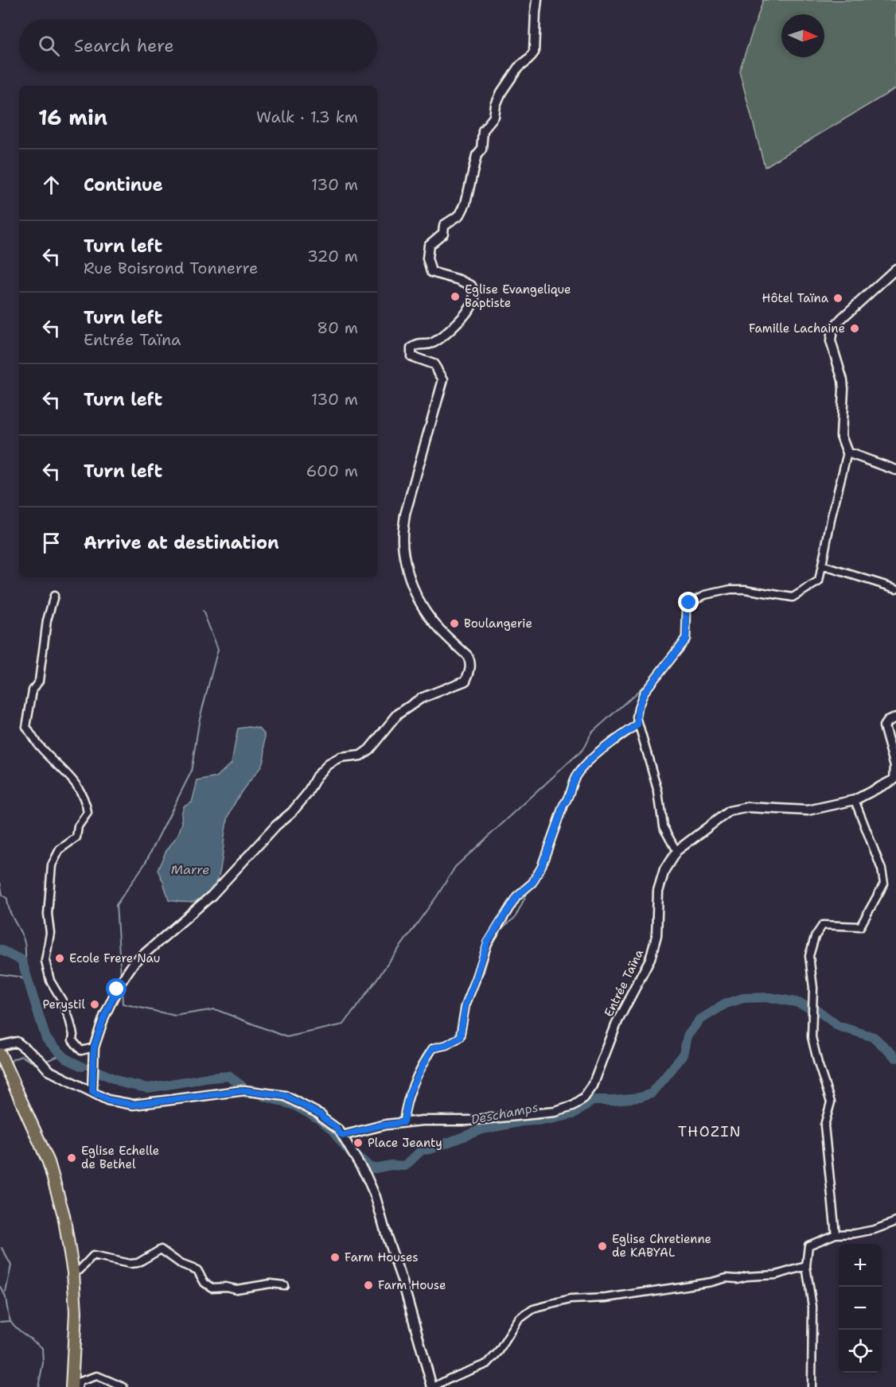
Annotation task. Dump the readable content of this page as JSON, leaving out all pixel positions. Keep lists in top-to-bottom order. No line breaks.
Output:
{"streets":{"street":["Entrée Taïna"]},"districts":["THOZIN"],"water":["Marre","Deschamps"],"places":["Eglise Evangelique Baptiste","Hôtel Taïna","Famille Lachaine","Boulangerie","Ecole Frere Nau","Perystil","Place Jeanty","Eglise Echelle de Bethel","Eglise Chretienne de KABYAL","Farm Houses","Farm House"],"north":"right","page":{"search":"Search here","heading":["16 min","Walk · 1.3 km"],"list":[["Continue","130 m"],["Turn left","Rue Boisrond Tonnerre","320 m"],["Turn left","Entrée Taïna","80 m"],["Turn left","130 m"],["Turn left","600 m"],"Arrive at destination"],"map_buttons":["+","−"]}}
